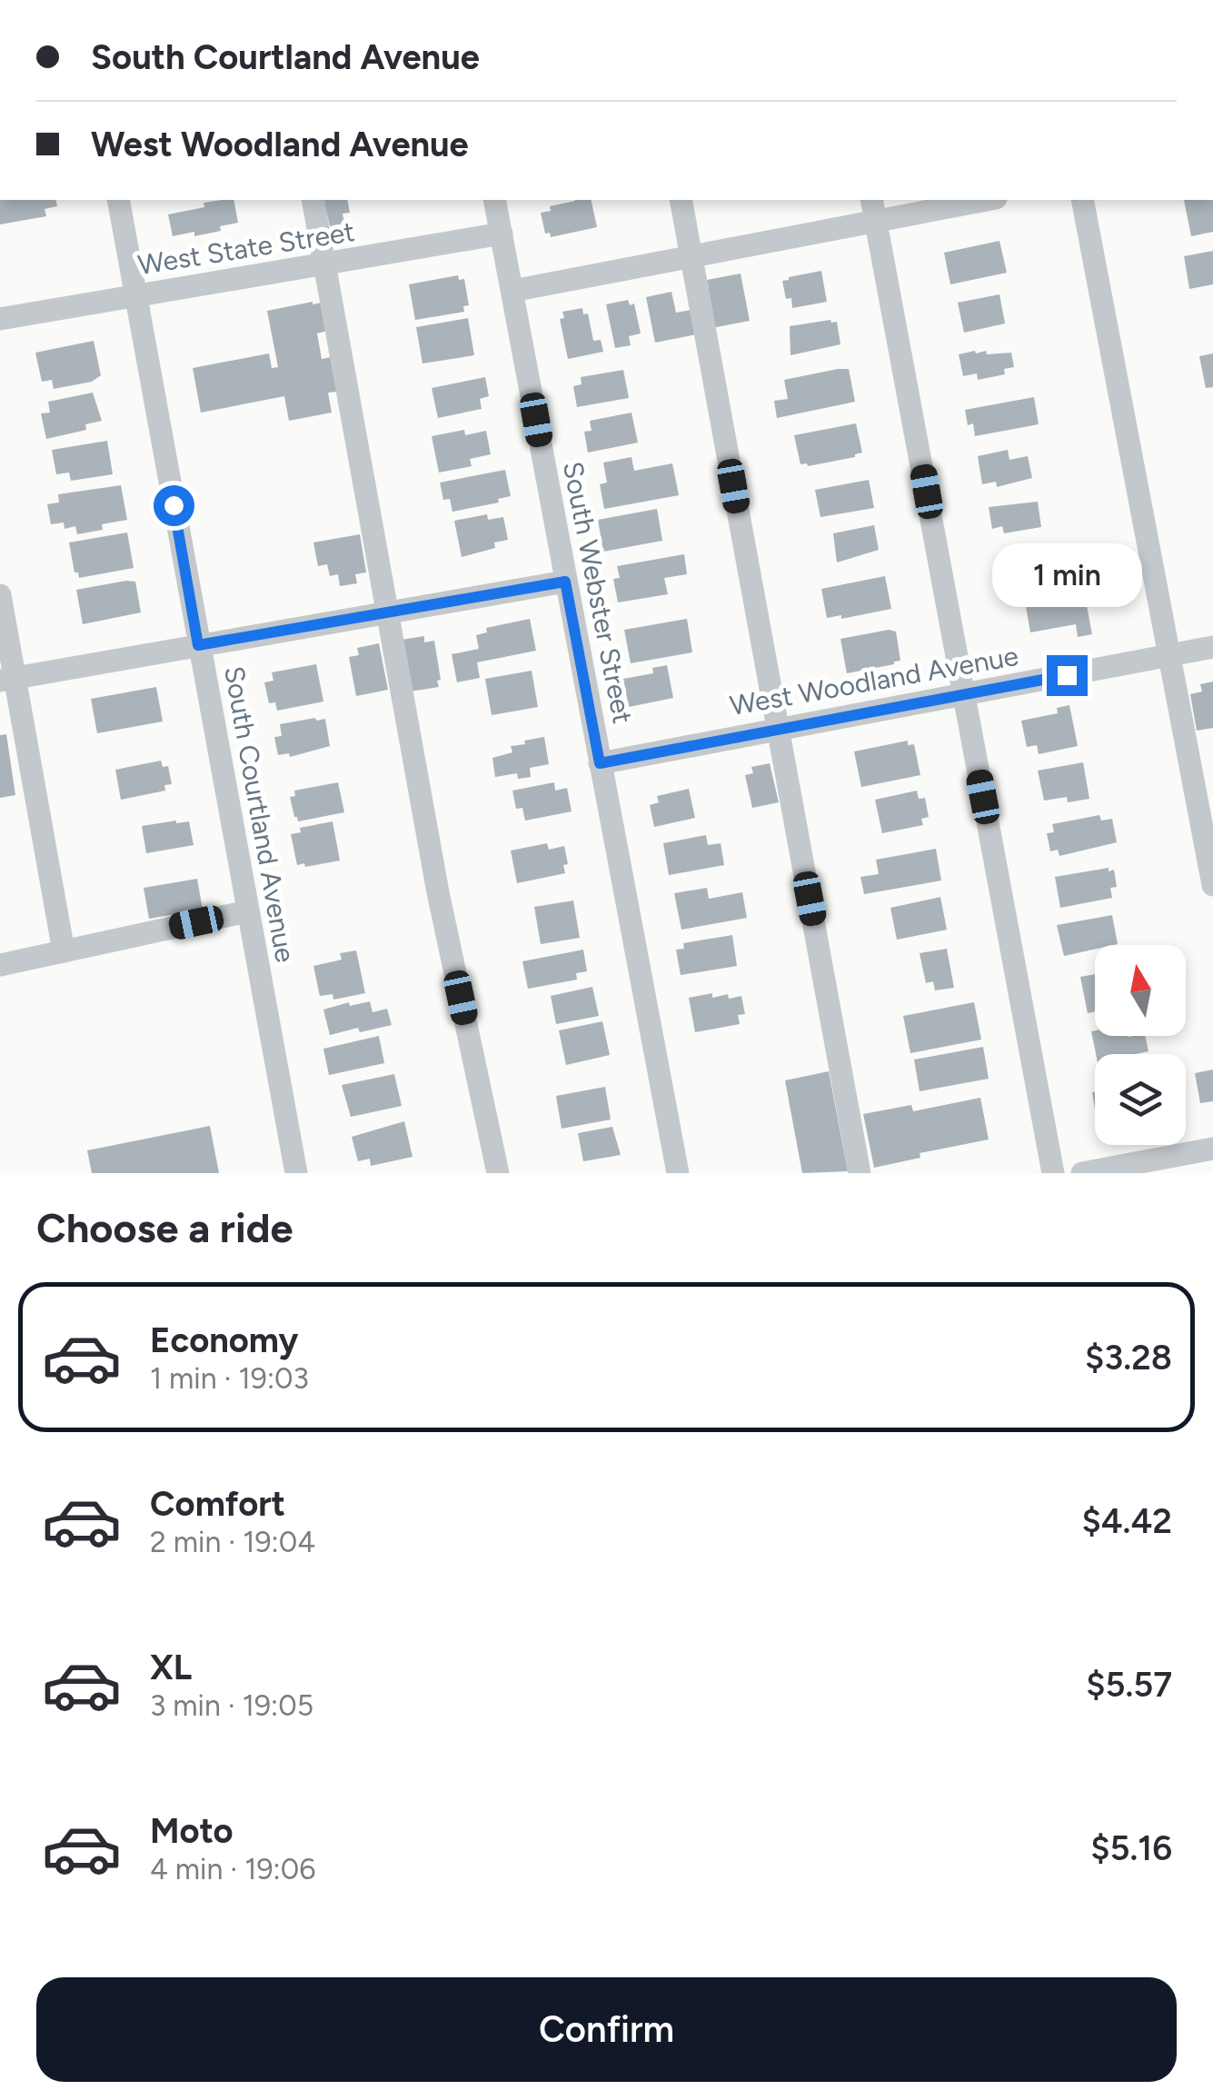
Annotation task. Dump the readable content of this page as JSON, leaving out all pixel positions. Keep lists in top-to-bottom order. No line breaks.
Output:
{"streets":{"street":["West State Street","South Webster Street","West Woodland Avenue","South Courtland Avenue"]},"crossings":[["West State Street","South Webster Street"],["West State Street","South Courtland Avenue"],["South Webster Street","West Woodland Avenue"]],"north":"top","page":{"banner":["South Courtland Avenue","West Woodland Avenue"],"bubble":"1 min","heading":"Choose a ride","list":[{"name":"Economy","note":"1 min · 19:03","value":"$3.28"},{"name":"Comfort","note":"2 min · 19:04","value":"$4.42"},{"name":"XL","note":"3 min · 19:05","value":"$5.57"},{"name":"Moto","note":"4 min · 19:06","value":"$5.16"}],"buttons":"Confirm"}}
